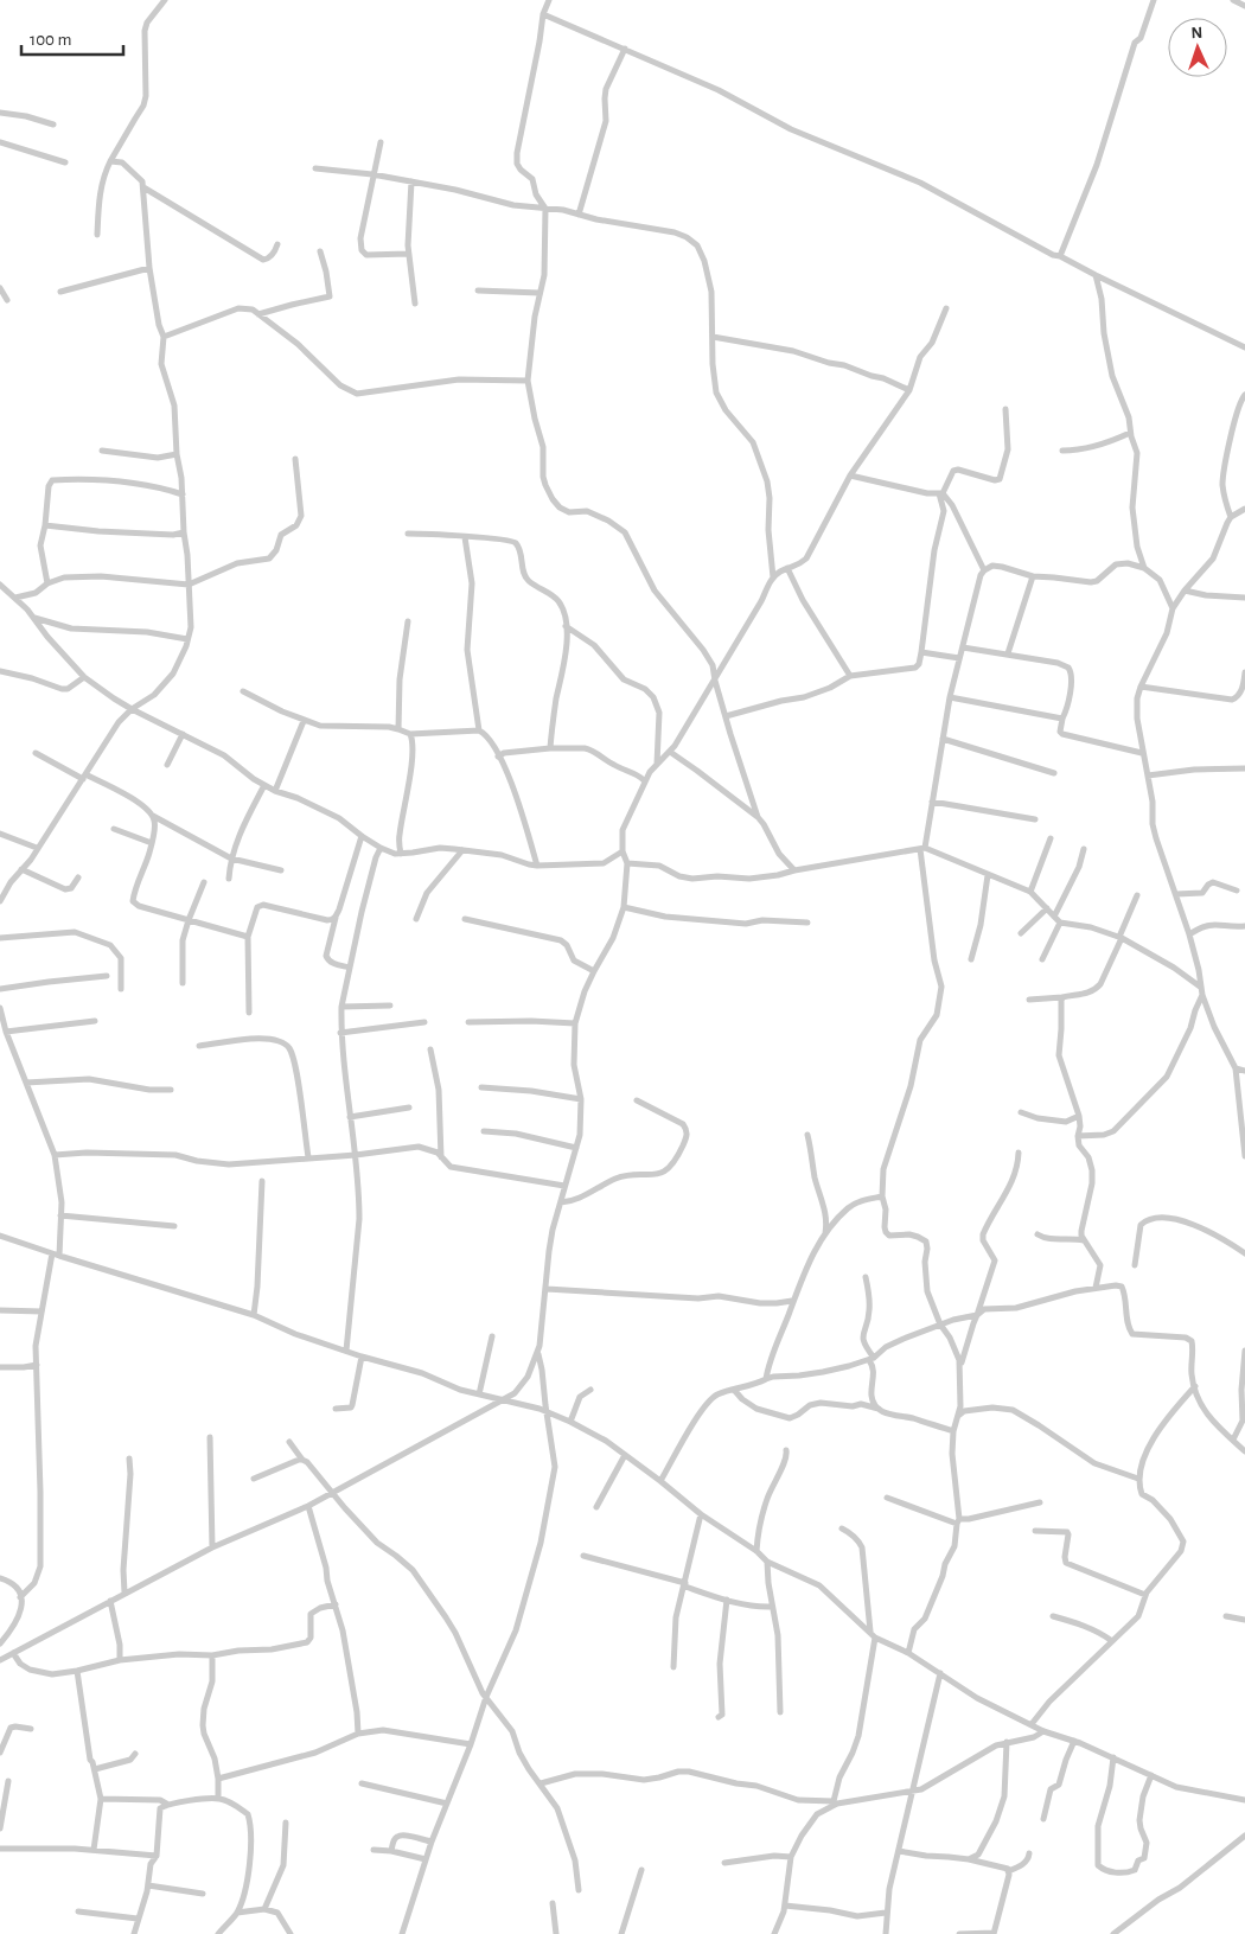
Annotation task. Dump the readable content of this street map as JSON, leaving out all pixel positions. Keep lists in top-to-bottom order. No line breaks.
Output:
{"scale_bar":"100 m","north":"top"}
